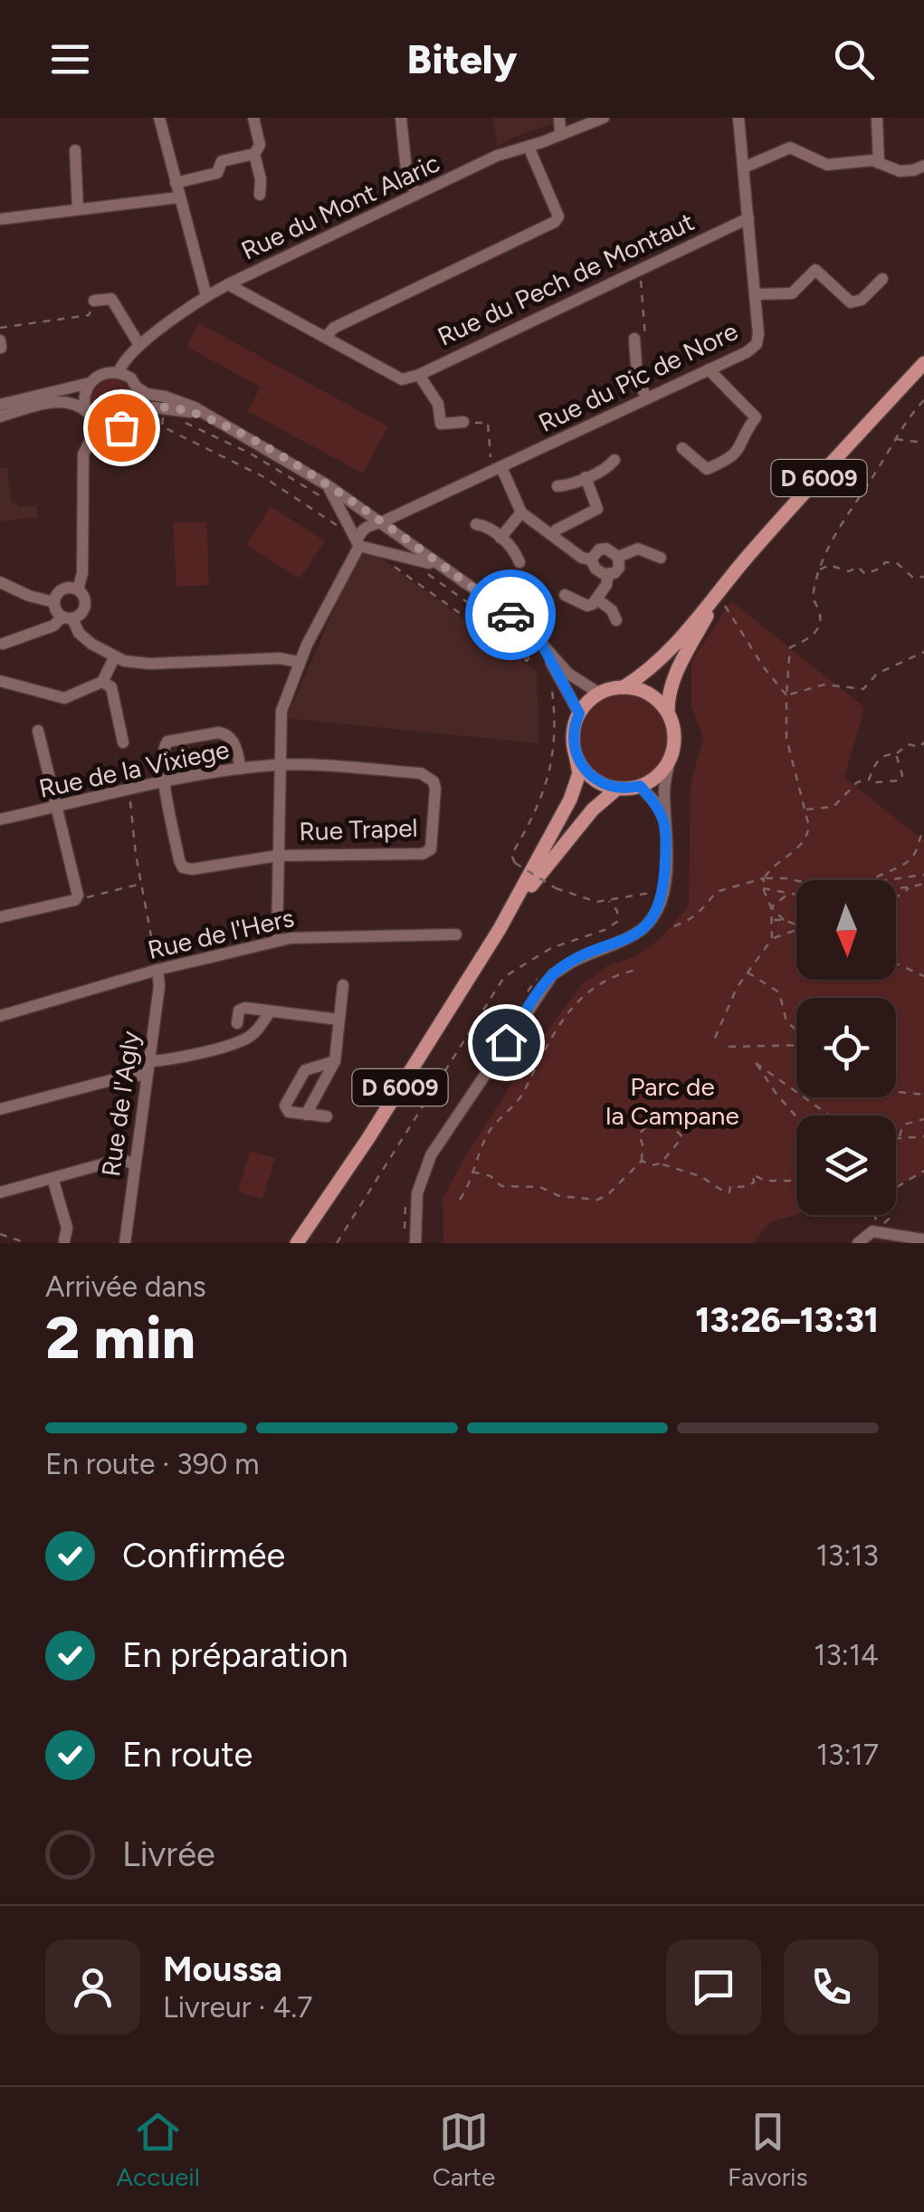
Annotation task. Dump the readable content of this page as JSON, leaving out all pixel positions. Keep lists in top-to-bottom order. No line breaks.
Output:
{"streets":{"main road":["D 6009"],"street":["Rue du Mont Alaric","Rue du Pech de Montaut","Rue du Pic de Nore","Rue de la Vixiege","Rue Trapel","Rue de l'Hers","Rue de l'Agly"]},"crossings":[["Rue du Pech de Montaut","Rue du Pic de Nore"],["Rue de la Vixiege","Rue Trapel"],["Rue de l'Hers","Rue de l'Agly"]],"parks":["Parc de la Campane"],"north":"bottom","page":{"header":"Bitely","heading":["2 min","Arrivée dans","13:26–13:31"],"panel":["Moussa","Livreur · 4.7"],"bar":"En route · 390 m","list":[["Confirmée","13:13"],["En préparation","13:14"],["En route","13:17"],"Livrée"],"tabs":["Accueil","Carte","Favoris"]}}
